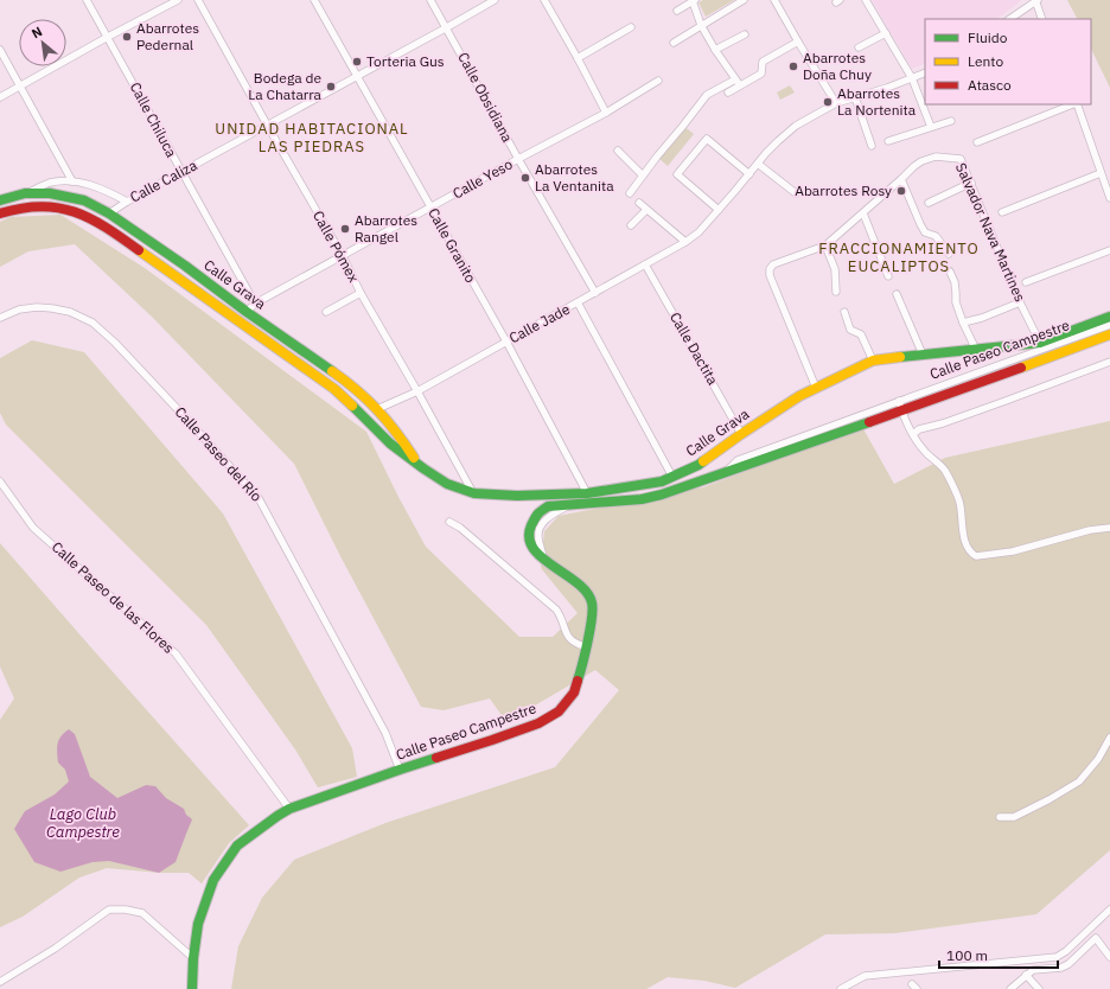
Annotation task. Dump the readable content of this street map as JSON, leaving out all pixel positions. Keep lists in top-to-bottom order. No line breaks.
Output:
{"streets":{"main road":["Calle Grava","Calle Paseo Campestre"],"street":["Calle Obsidiana","Calle Chiluca","Calle Yeso","Calle Caliza","Salvador Nava Martines","Calle Granito","Calle Pómex","Calle Jade","Calle Dactita","Calle Paseo del Río","Calle Paseo de las Flores"]},"crossings":[["Calle Obsidiana","Calle Yeso"],["Calle Obsidiana","Calle Caliza"],["Calle Obsidiana","Calle Jade"],["Calle Chiluca","Calle Yeso"],["Calle Chiluca","Calle Caliza"],["Calle Yeso","Calle Granito"],["Calle Yeso","Calle Pómex"],["Calle Caliza","Calle Granito"],["Calle Caliza","Calle Pómex"],["Calle Caliza","Calle Grava"],["Salvador Nava Martines","Calle Grava"],["Salvador Nava Martines","Calle Paseo Campestre"],["Calle Granito","Calle Grava"],["Calle Granito","Calle Jade"],["Calle Pómex","Calle Grava"],["Calle Pómex","Calle Jade"],["Calle Grava","Calle Jade"],["Calle Grava","Calle Dactita"],["Calle Grava","Calle Paseo Campestre"],["Calle Jade","Calle Dactita"],["Calle Paseo Campestre","Calle Paseo del Río"],["Calle Paseo Campestre","Calle Paseo de las Flores"]],"districts":["UNIDAD HABITACIONAL LAS PIEDRAS","FRACCIONAMIENTO EUCALIPTOS"],"water":["Lago Club Campestre"],"places":["Abarrotes Pedernal","Torteria Gus","Abarrotes Doña Chuy","Bodega de La Chatarra","Abarrotes La Nortenita","Abarrotes La Ventanita","Abarrotes Rosy","Abarrotes Rangel"],"legend":["Fluido","Lento","Atasco"],"scale_bar":"100 m","north":"top left"}
